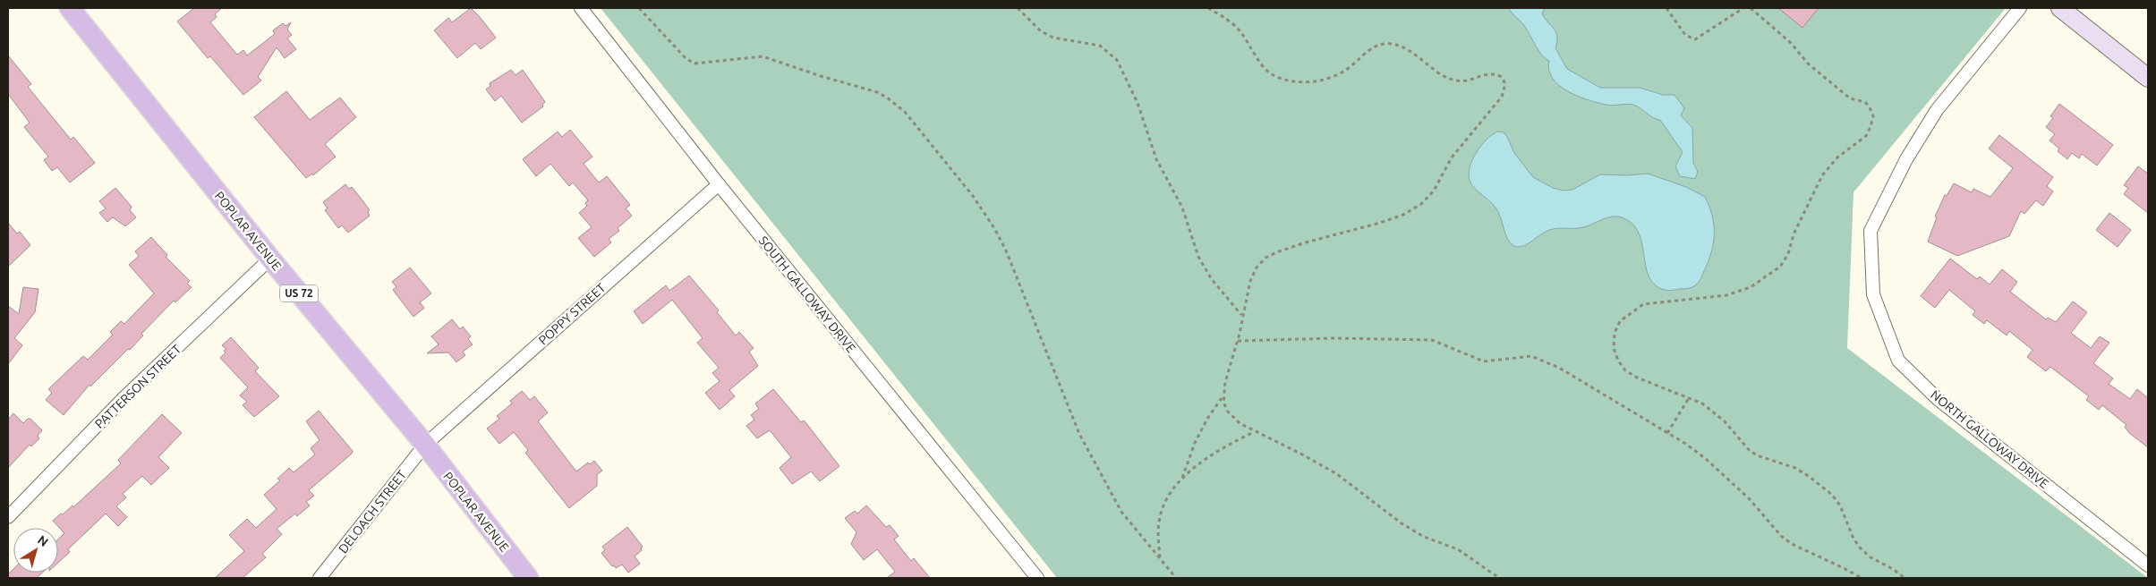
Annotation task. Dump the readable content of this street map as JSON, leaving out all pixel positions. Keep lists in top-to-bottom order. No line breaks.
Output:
{"streets":{"main road":["POPLAR AVENUE","US 72"],"street":["SOUTH GALLOWAY DRIVE","POPPY STREET","PATTERSON STREET","NORTH GALLOWAY DRIVE","DELOACH STREET"]},"crossings":[["POPLAR AVENUE","POPPY STREET"],["POPLAR AVENUE","PATTERSON STREET"],["POPLAR AVENUE","DELOACH STREET"],["SOUTH GALLOWAY DRIVE","POPPY STREET"],["POPPY STREET","DELOACH STREET"]],"north":"top right"}
